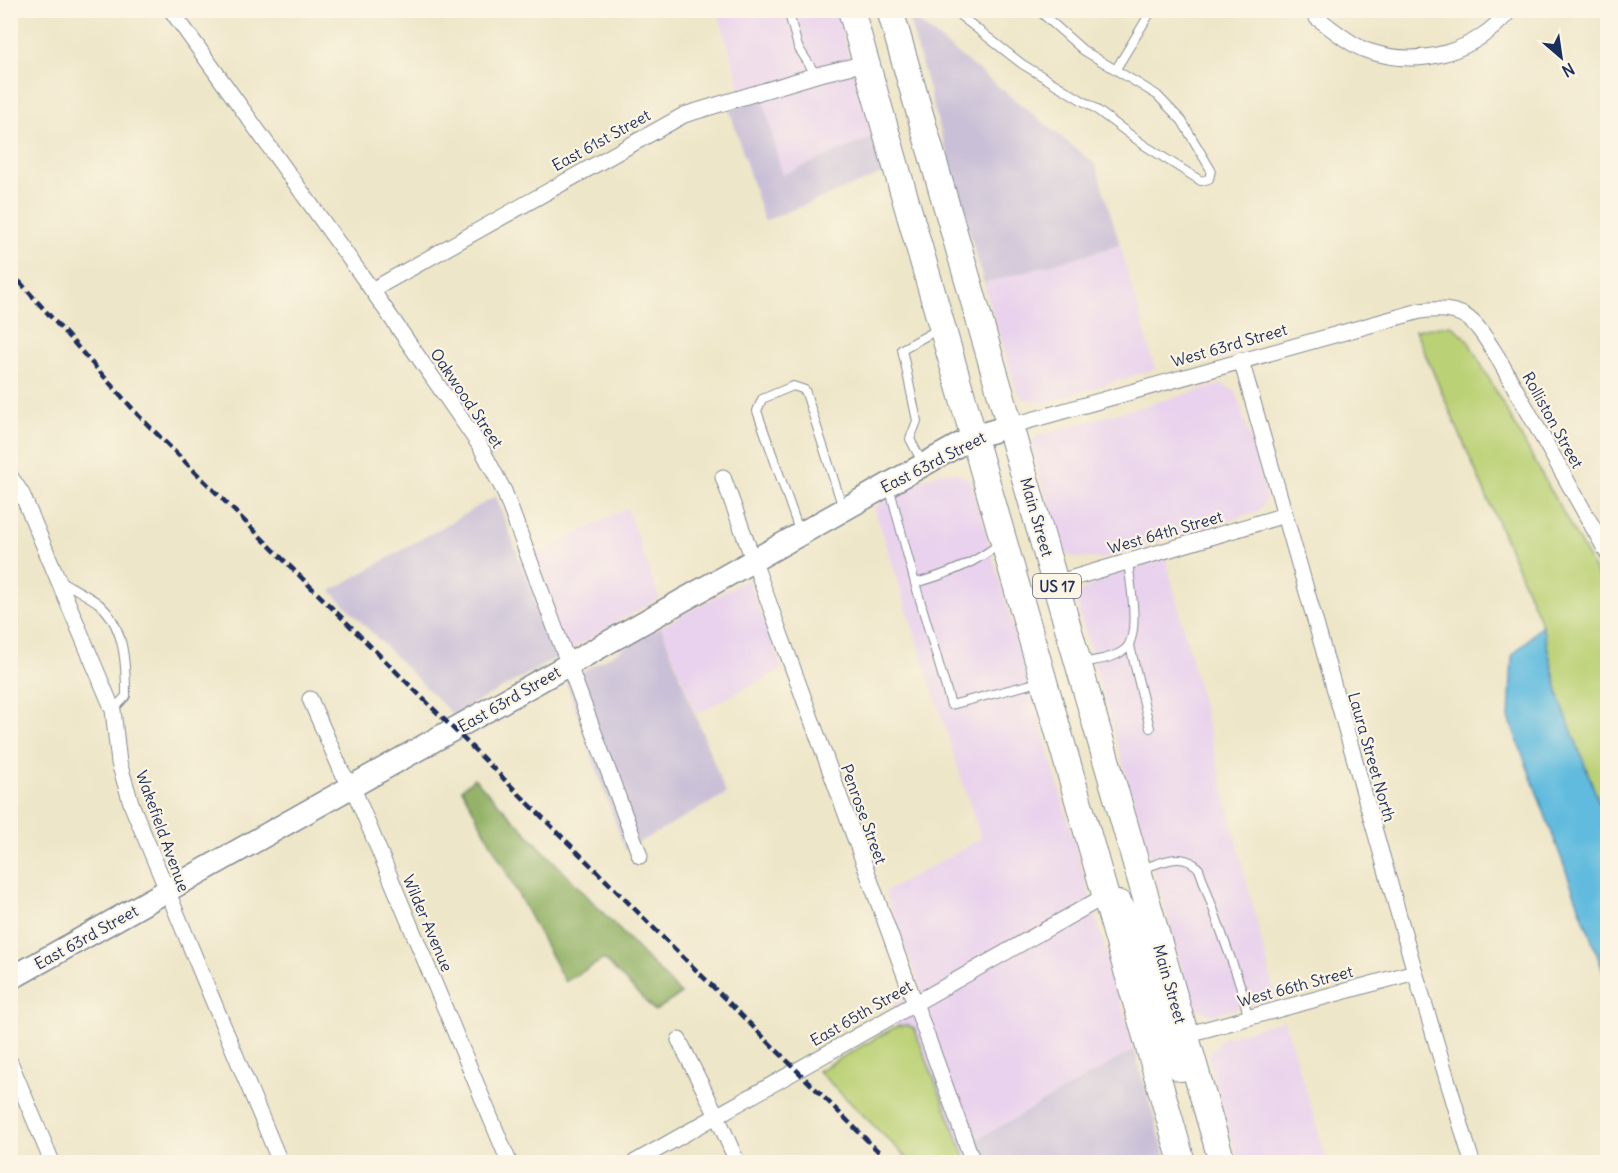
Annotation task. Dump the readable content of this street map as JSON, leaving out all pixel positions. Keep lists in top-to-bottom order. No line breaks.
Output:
{"streets":{"main road":["Main Street","US 17"],"street":["East 61st Street","West 63rd Street","Oakwood Street","Rolliston Street","East 63rd Street","West 64th Street","Laura Street North","Penrose Street","Wakefield Avenue","Wilder Avenue","West 66th Street","East 65th Street"]},"crossings":[["East 61st Street","Oakwood Street"],["East 61st Street","US 17"],["West 63rd Street","Rolliston Street"],["West 63rd Street","East 63rd Street"],["West 63rd Street","Main Street"],["West 63rd Street","Laura Street North"],["Oakwood Street","East 63rd Street"],["East 63rd Street","Main Street"],["East 63rd Street","US 17"],["East 63rd Street","Penrose Street"],["East 63rd Street","Wakefield Avenue"],["East 63rd Street","Wilder Avenue"],["Main Street","West 64th Street"],["Main Street","West 66th Street"],["West 64th Street","Laura Street North"],["US 17","East 65th Street"],["Laura Street North","West 66th Street"],["Penrose Street","East 65th Street"]],"north":"bottom right"}
